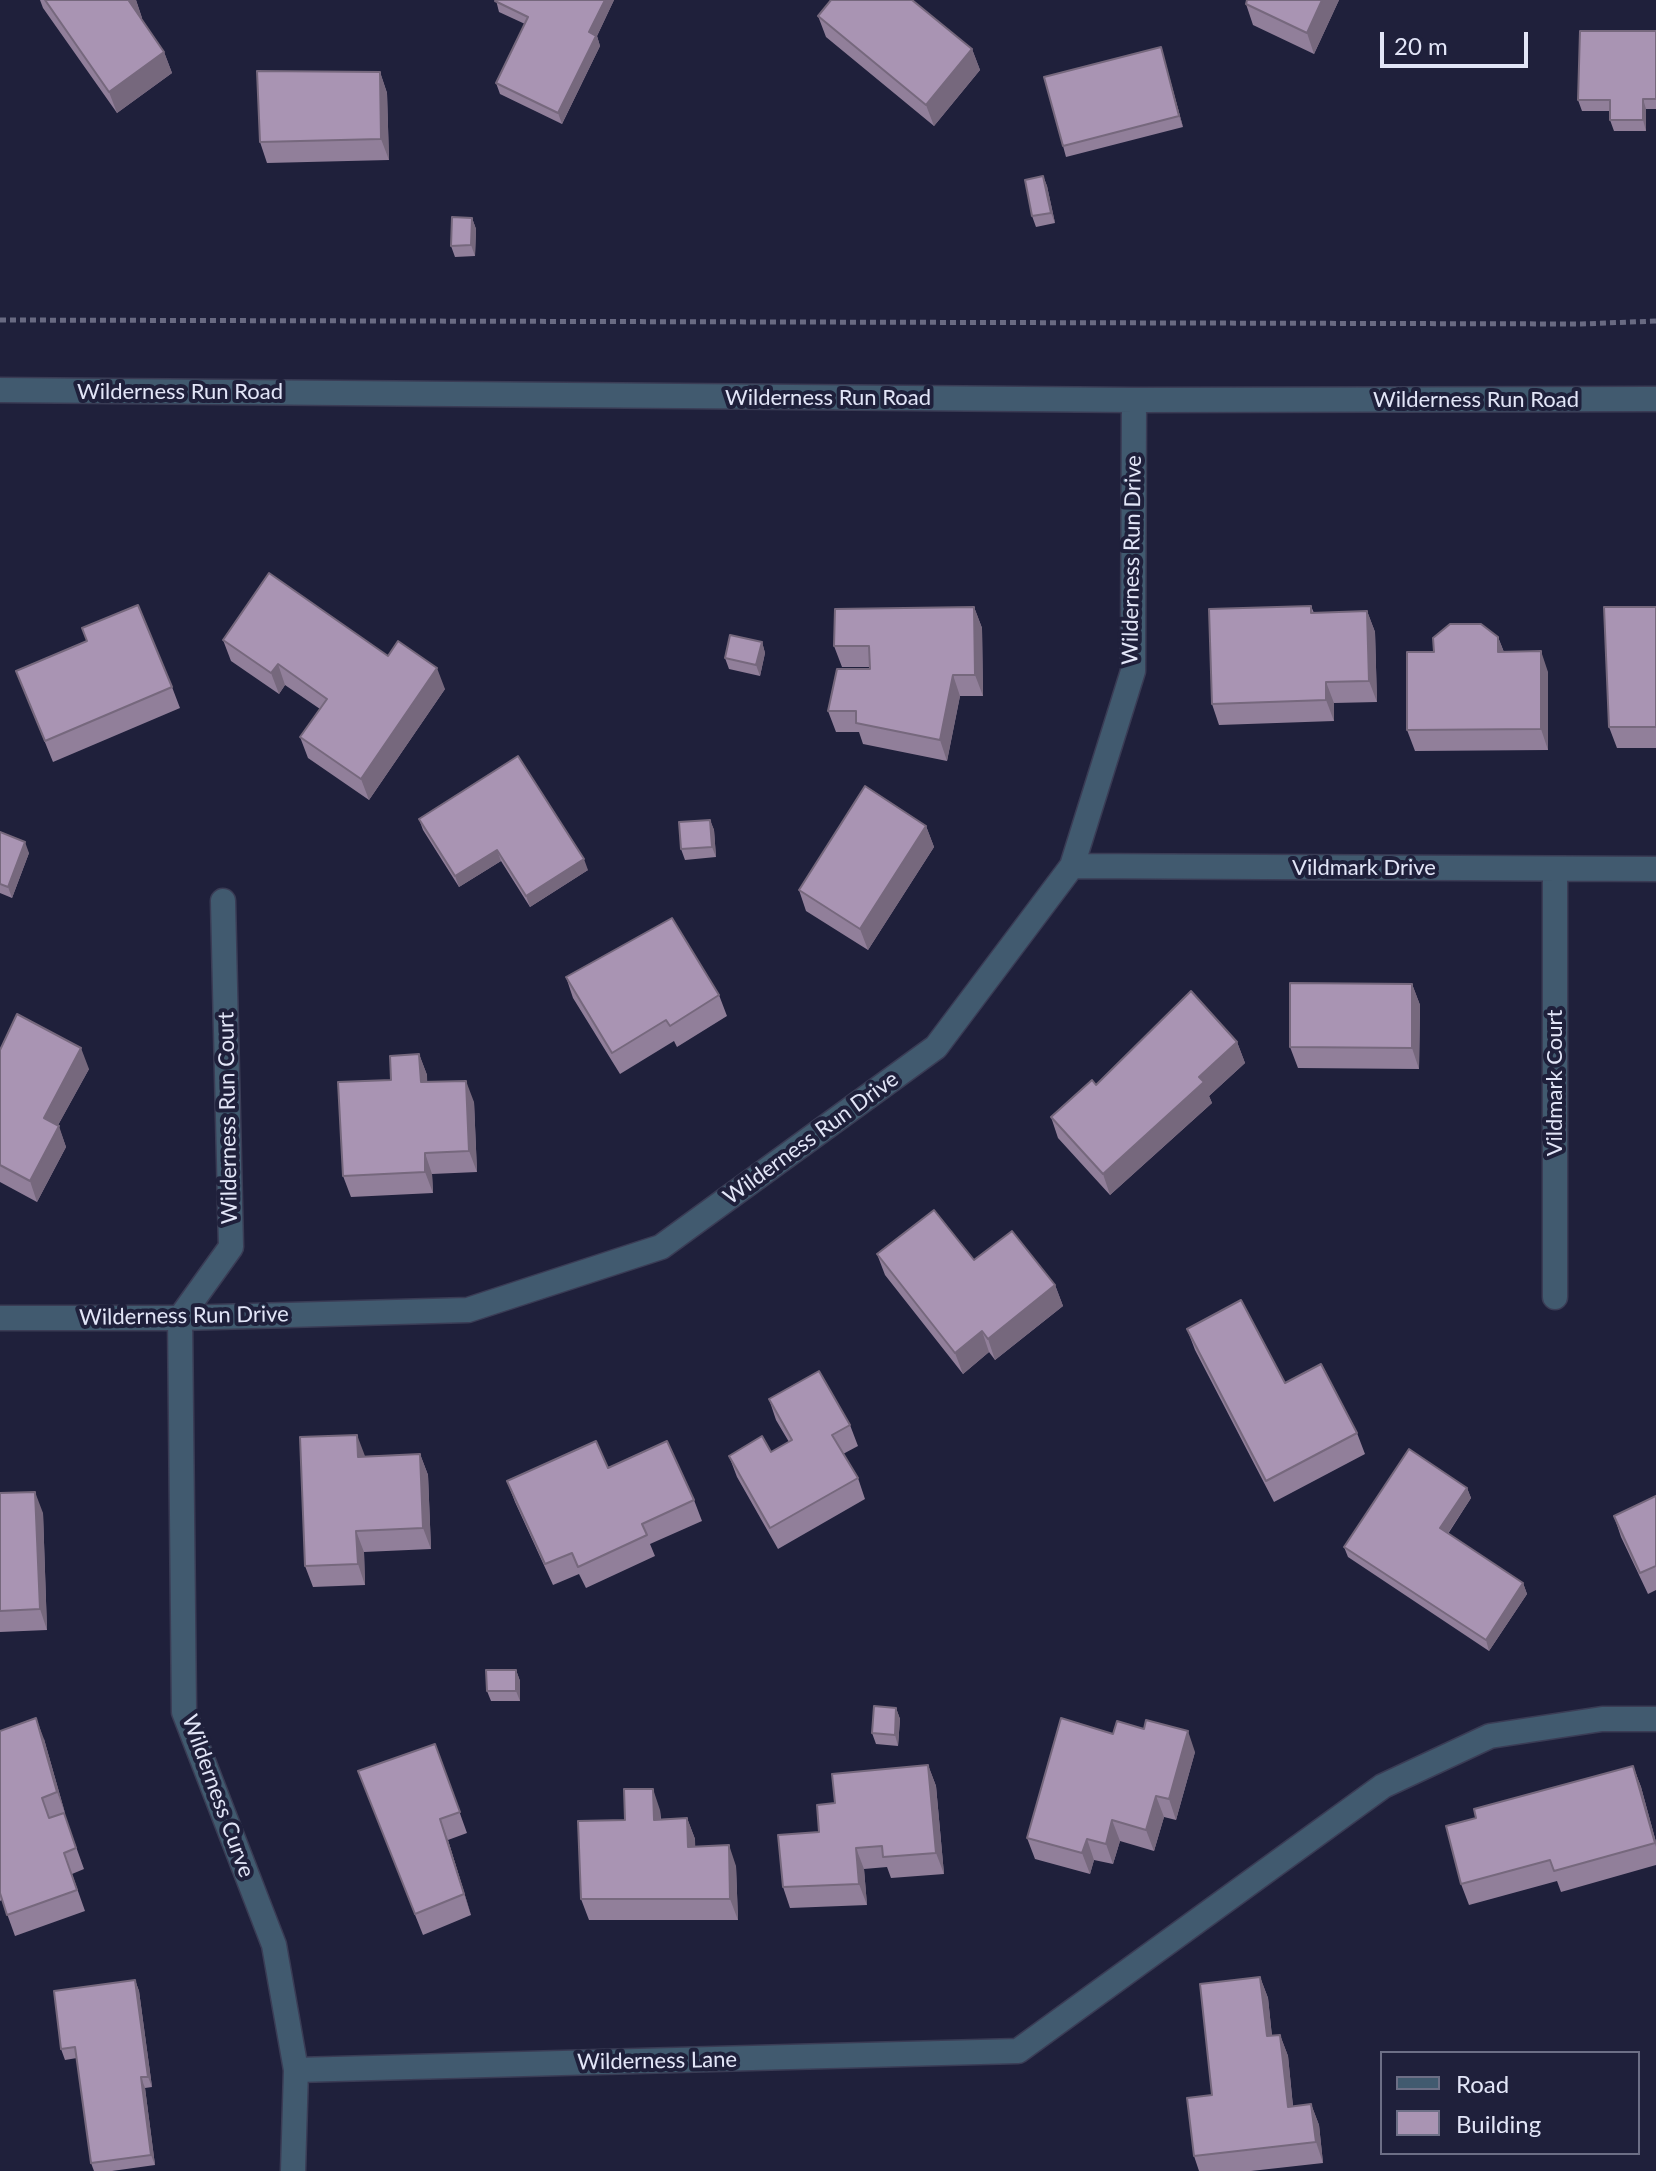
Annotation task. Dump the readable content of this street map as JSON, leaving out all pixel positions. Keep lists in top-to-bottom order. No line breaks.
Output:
{"streets":{"street":["Wilderness Run Road","Wilderness Run Drive","Vildmark Drive","Vildmark Court","Wilderness Run Court","Wilderness Curve","Wilderness Lane"]},"crossings":[["Wilderness Run Road","Wilderness Run Drive"],["Wilderness Run Drive","Vildmark Drive"],["Wilderness Run Drive","Wilderness Run Court"],["Wilderness Run Drive","Wilderness Curve"],["Vildmark Drive","Vildmark Court"],["Wilderness Run Court","Wilderness Curve"],["Wilderness Curve","Wilderness Lane"]],"legend":["Road","Building"],"scale_bar":"20 m"}
